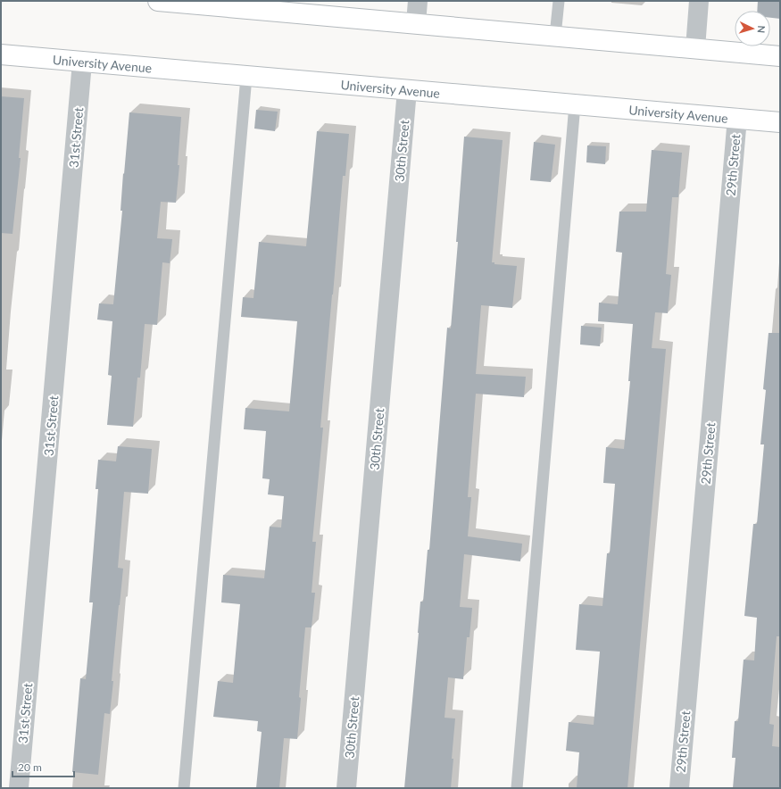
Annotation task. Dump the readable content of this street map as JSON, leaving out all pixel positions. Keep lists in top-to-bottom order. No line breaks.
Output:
{"streets":{"main road":["University Avenue"],"street":["31st Street","30th Street","29th Street"]},"crossings":[["University Avenue","31st Street"],["University Avenue","30th Street"],["University Avenue","29th Street"]],"scale_bar":"20 m","north":"right"}
